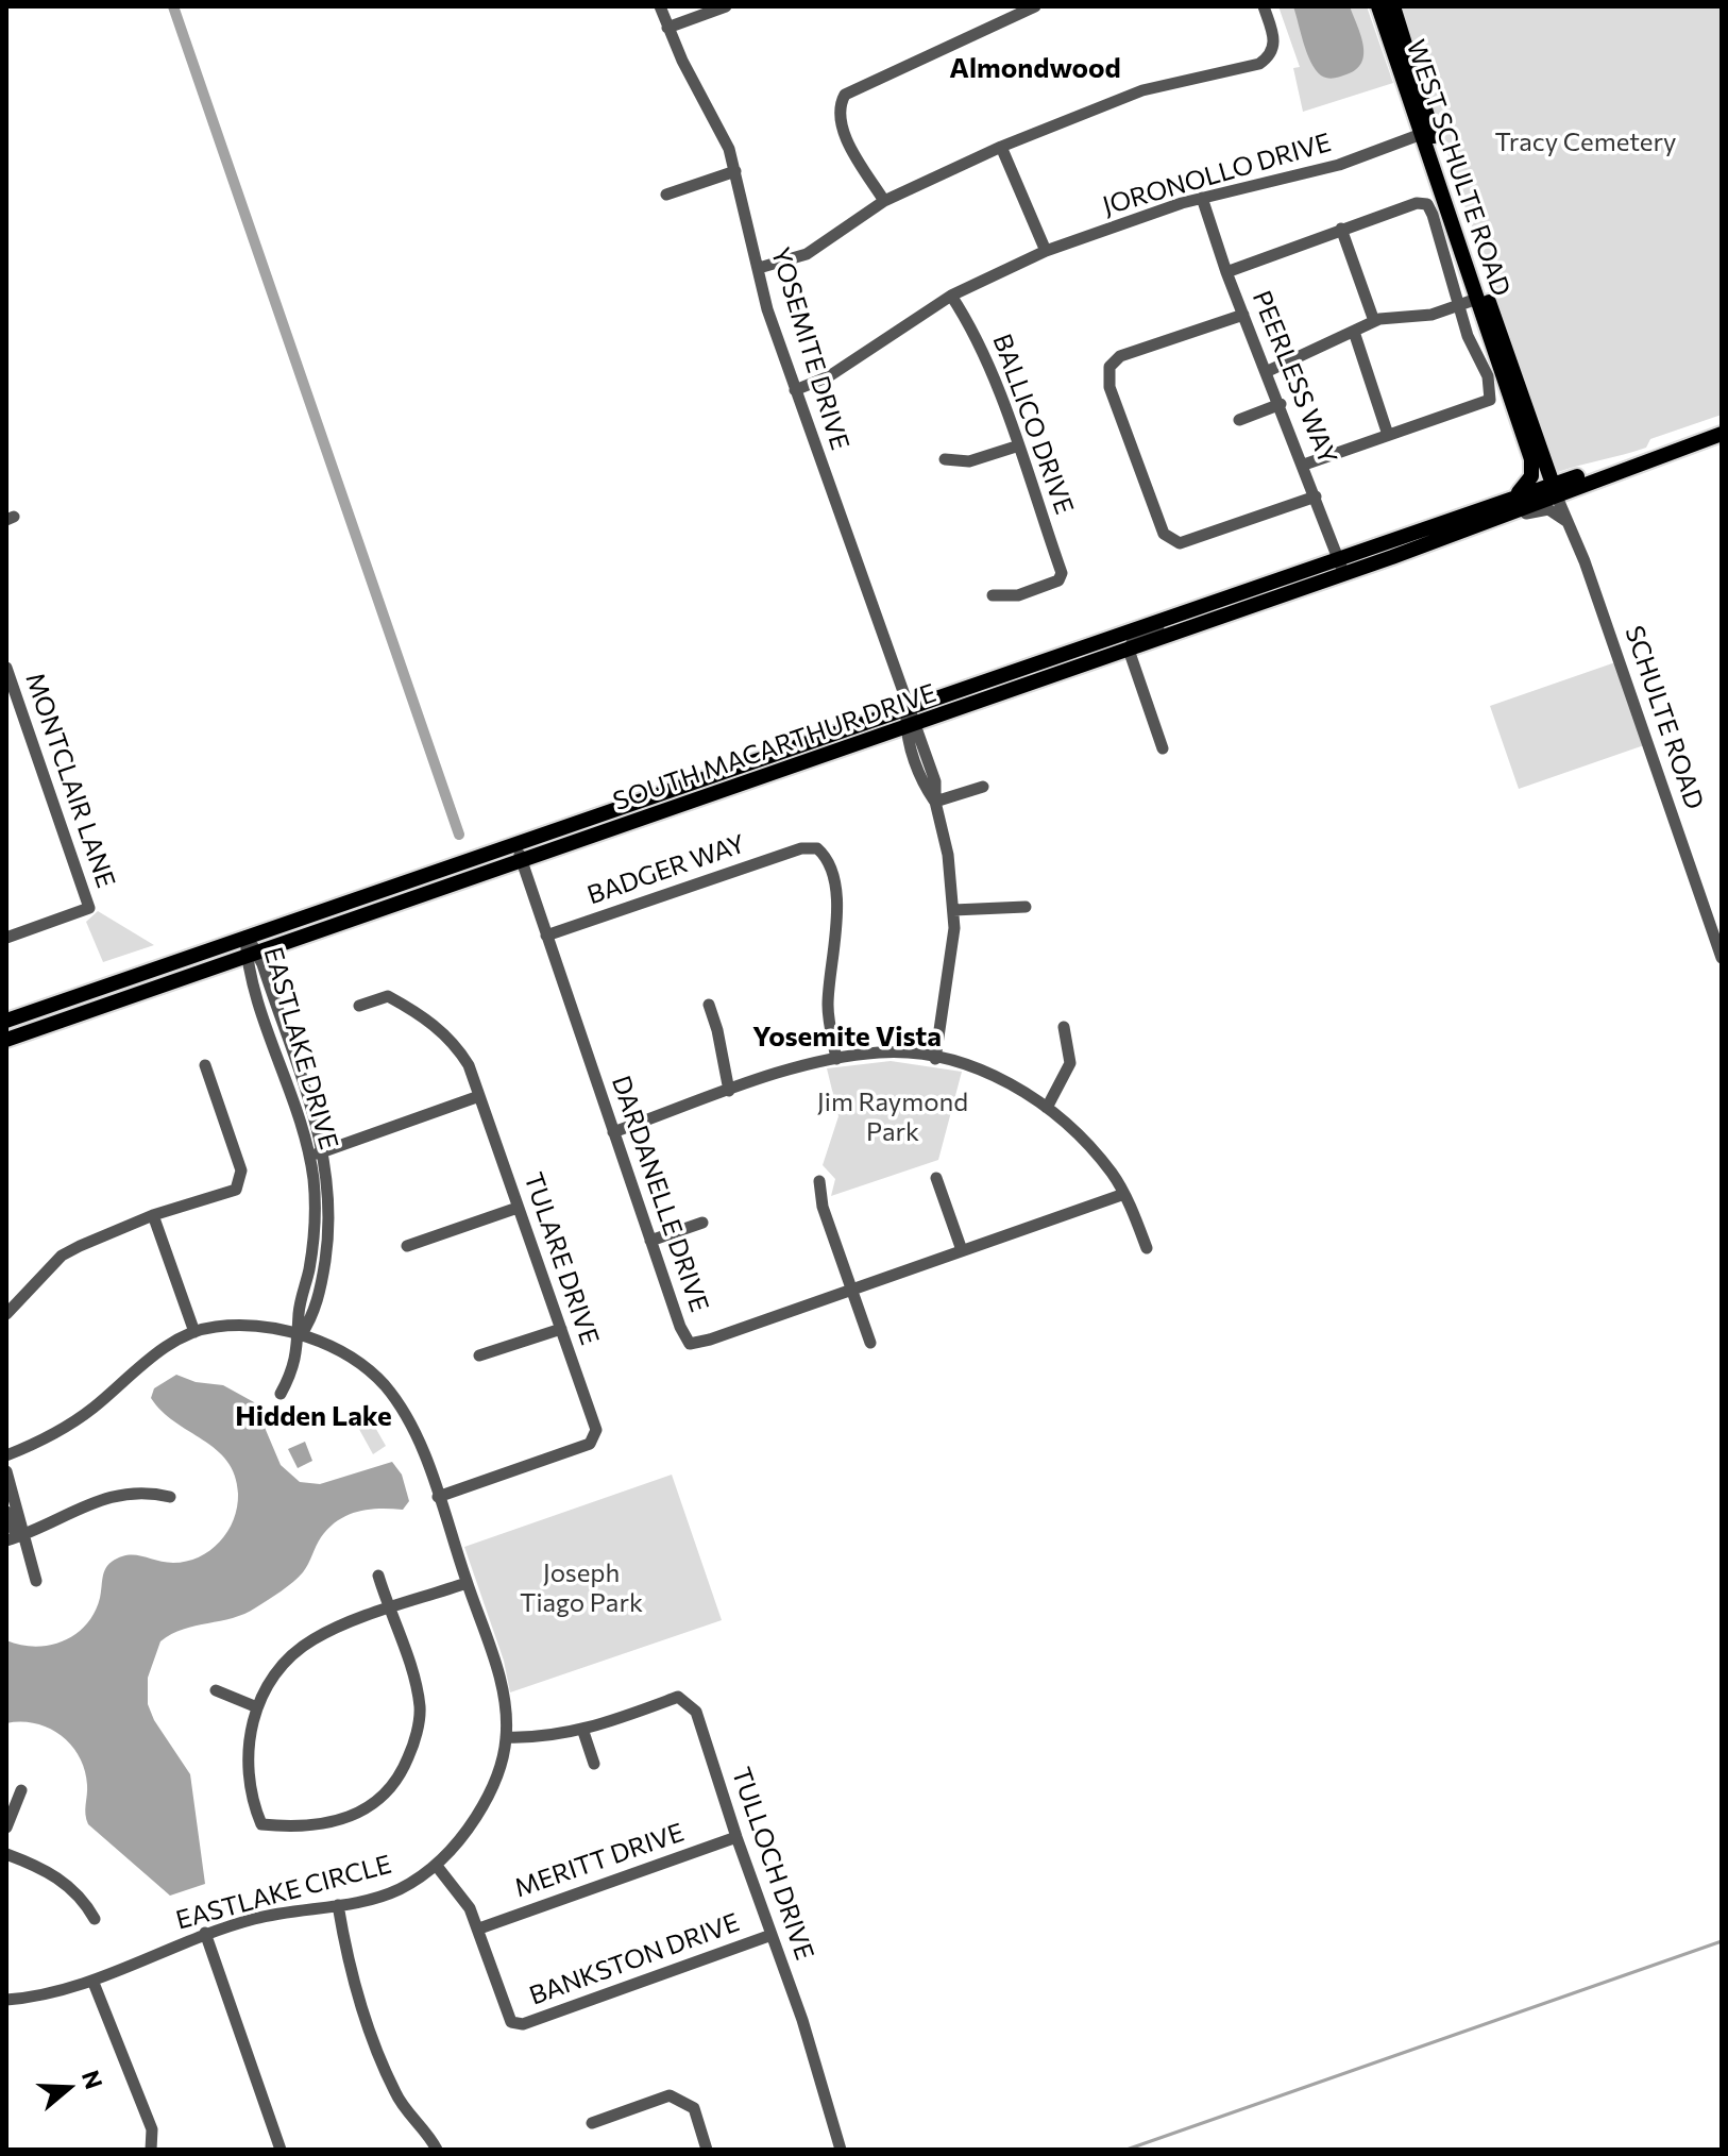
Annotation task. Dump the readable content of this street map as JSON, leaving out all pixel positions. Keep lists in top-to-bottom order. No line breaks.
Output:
{"streets":{"main road":["WEST SCHULTE ROAD","SCHULTE ROAD","SOUTH MACARTHUR DRIVE"],"street":["JORONOLLO DRIVE","YOSEMITE DRIVE","PEERLESS WAY","BALLICO DRIVE","MONTCLAIR LANE","BADGER WAY","EASTLAKE DRIVE","DARDANELLE DRIVE","TULARE DRIVE","MERITT DRIVE","TULLOCH DRIVE","EASTLAKE CIRCLE","BANKSTON DRIVE"]},"crossings":[["WEST SCHULTE ROAD","JORONOLLO DRIVE"],["WEST SCHULTE ROAD","SCHULTE ROAD"],["JORONOLLO DRIVE","YOSEMITE DRIVE"],["JORONOLLO DRIVE","PEERLESS WAY"],["JORONOLLO DRIVE","BALLICO DRIVE"],["YOSEMITE DRIVE","SOUTH MACARTHUR DRIVE"],["PEERLESS WAY","SOUTH MACARTHUR DRIVE"],["SCHULTE ROAD","SOUTH MACARTHUR DRIVE"],["SOUTH MACARTHUR DRIVE","EASTLAKE DRIVE"],["SOUTH MACARTHUR DRIVE","DARDANELLE DRIVE"],["BADGER WAY","DARDANELLE DRIVE"],["EASTLAKE DRIVE","EASTLAKE CIRCLE"],["TULARE DRIVE","EASTLAKE CIRCLE"],["MERITT DRIVE","TULLOCH DRIVE"],["MERITT DRIVE","BANKSTON DRIVE"],["TULLOCH DRIVE","EASTLAKE CIRCLE"],["TULLOCH DRIVE","BANKSTON DRIVE"]],"districts":["Almondwood","Yosemite Vista","Hidden Lake"],"parks":["Tracy Cemetery","Jim Raymond Park","Joseph Tiago Park"],"north":"right"}
